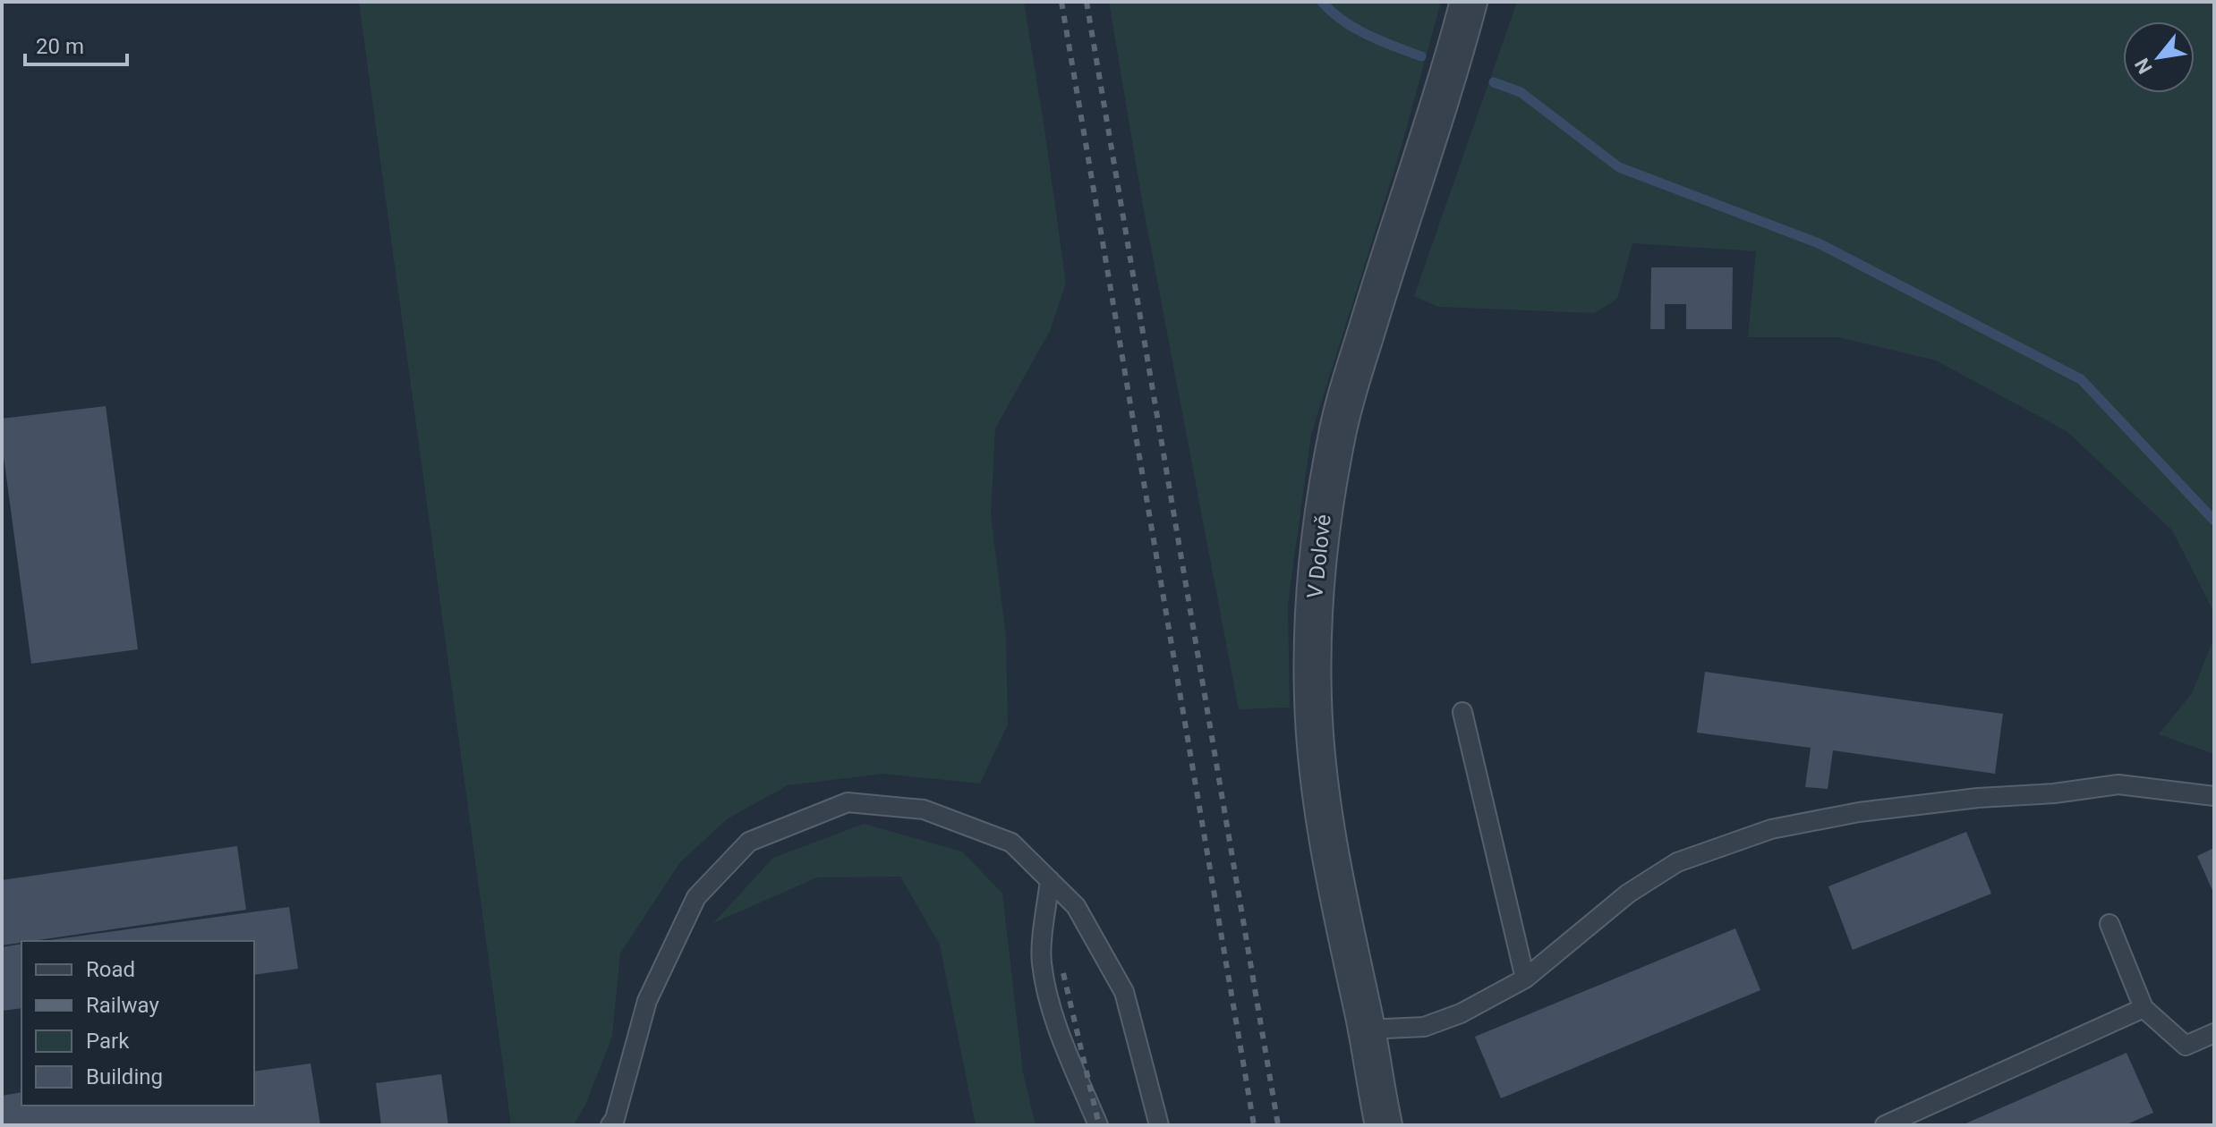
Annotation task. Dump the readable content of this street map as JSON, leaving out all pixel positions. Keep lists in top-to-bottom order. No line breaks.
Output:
{"streets":{"street":["V Dolově"]},"legend":["Road","Railway","Park","Building"],"scale_bar":"20 m","north":"bottom left"}
